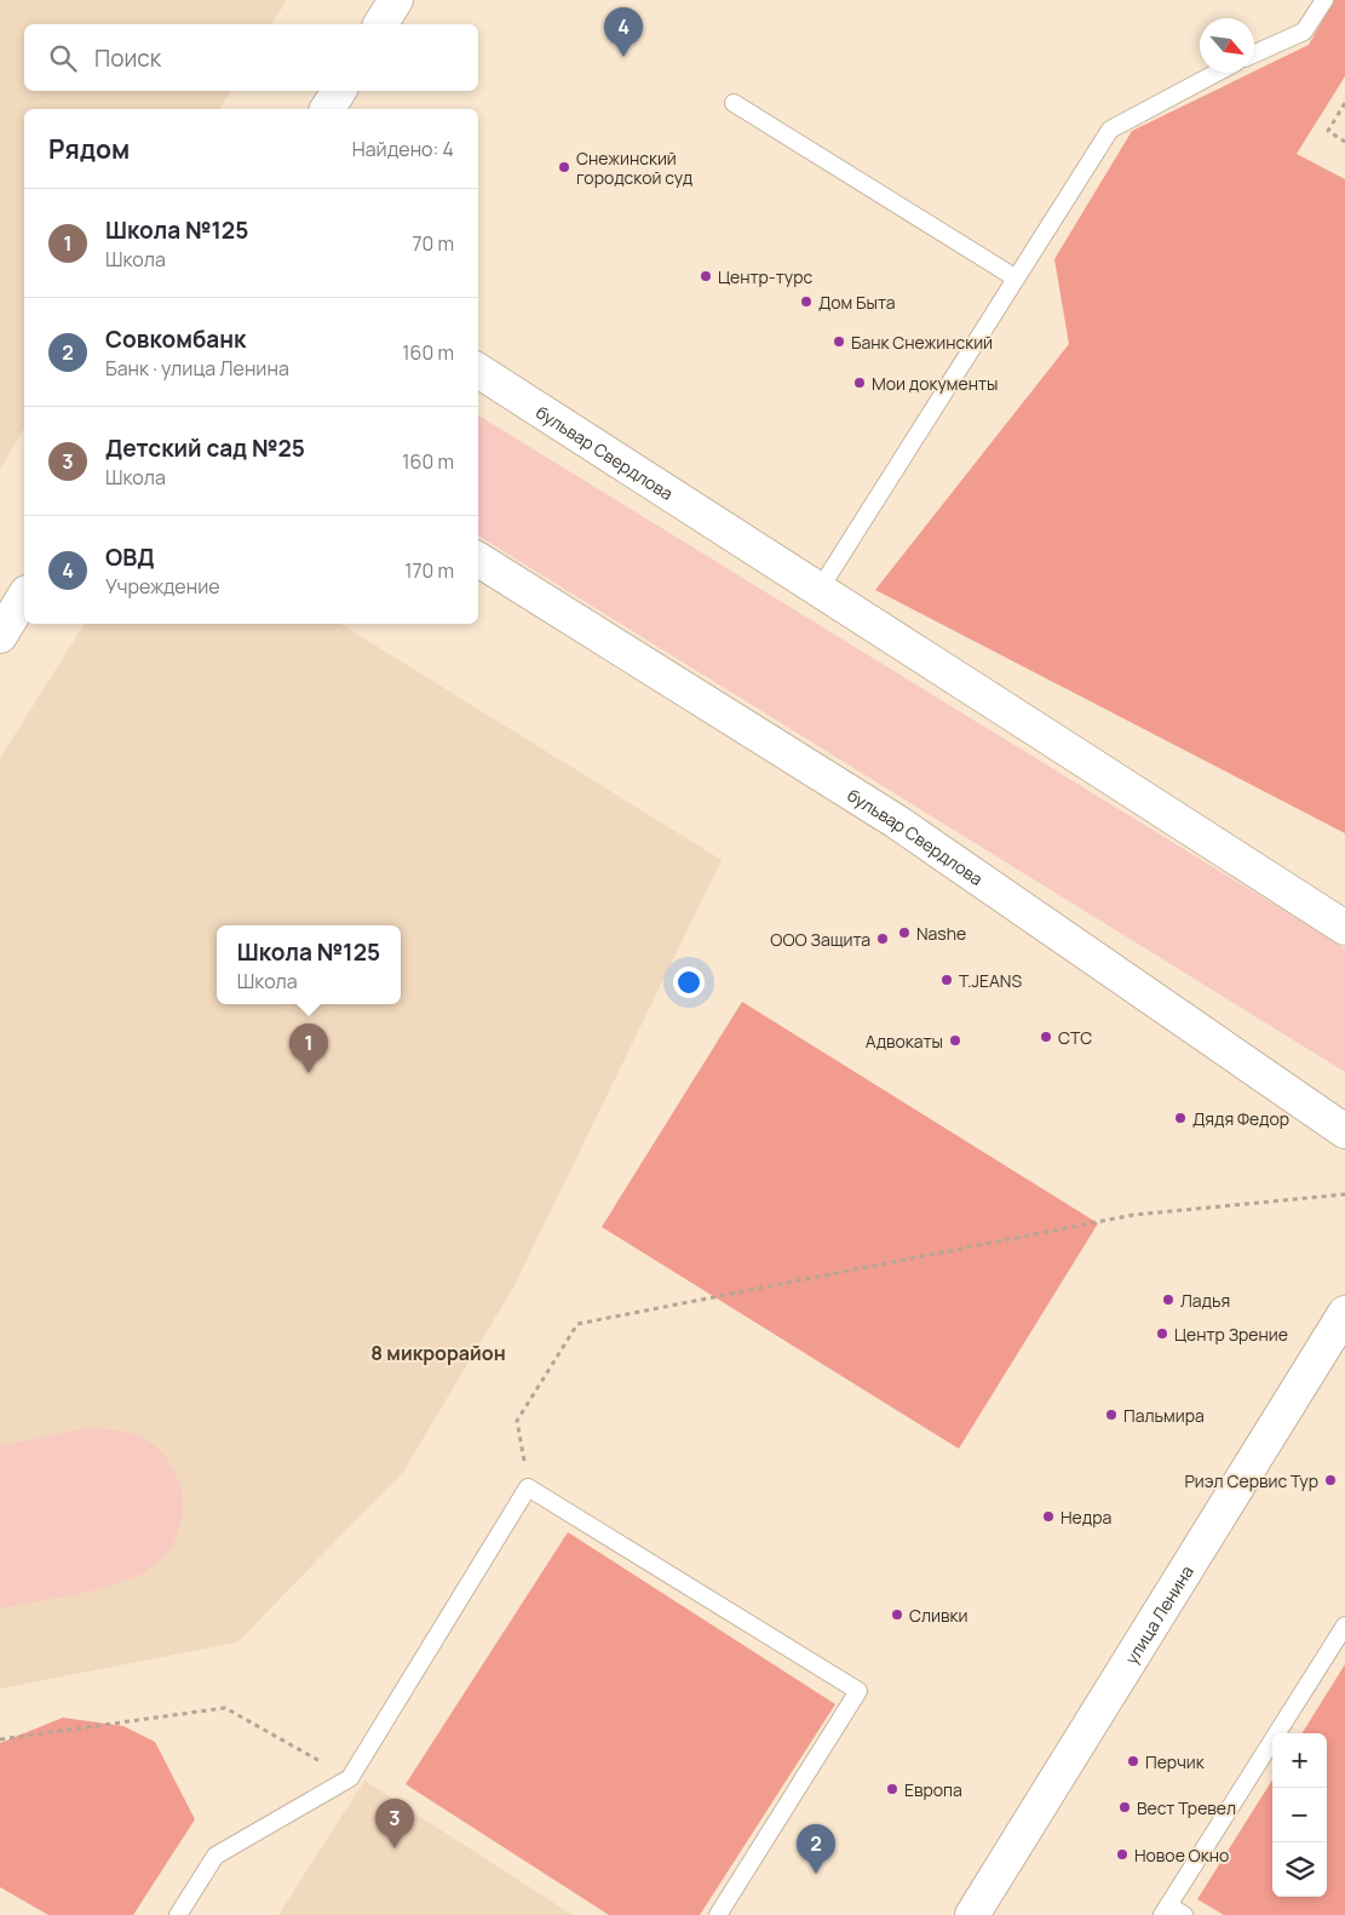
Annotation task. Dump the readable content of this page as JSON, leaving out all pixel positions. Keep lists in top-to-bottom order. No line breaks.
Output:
{"streets":{"street":["бульвар Свердлова","улица Ленина"]},"districts":["8 микрорайон"],"places":["Снежинский городской суд","Центр-турс","Дом Быта","Банк Снежинский","Мои документы","Nashe","ООО Защита","T.JEANS","СТС","Адвокаты","Дядя Федор","Ладья","Центр Зрение","Пальмира","Риэл Сервис Тур","Недра","Сливки","Перчик","Европа","Вест Тревел","Новое Окно"],"north":"bottom right","page":{"pins":["4","1","3","2"],"search":"Поиск","heading":["Рядом","Найдено: 4"],"list":[{"mark":"1","name":"Школа №125","note":"Школа","value":"70 m"},{"mark":"2","name":"Совкомбанк","note":"Банк · улица Ленина","value":"160 m"},{"mark":"3","name":"Детский сад №25","note":"Школа","value":"160 m"},{"mark":"4","name":"ОВД","note":"Учреждение","value":"170 m"}],"popup":["Школа №125","Школа"],"map_buttons":["+","−"]}}
